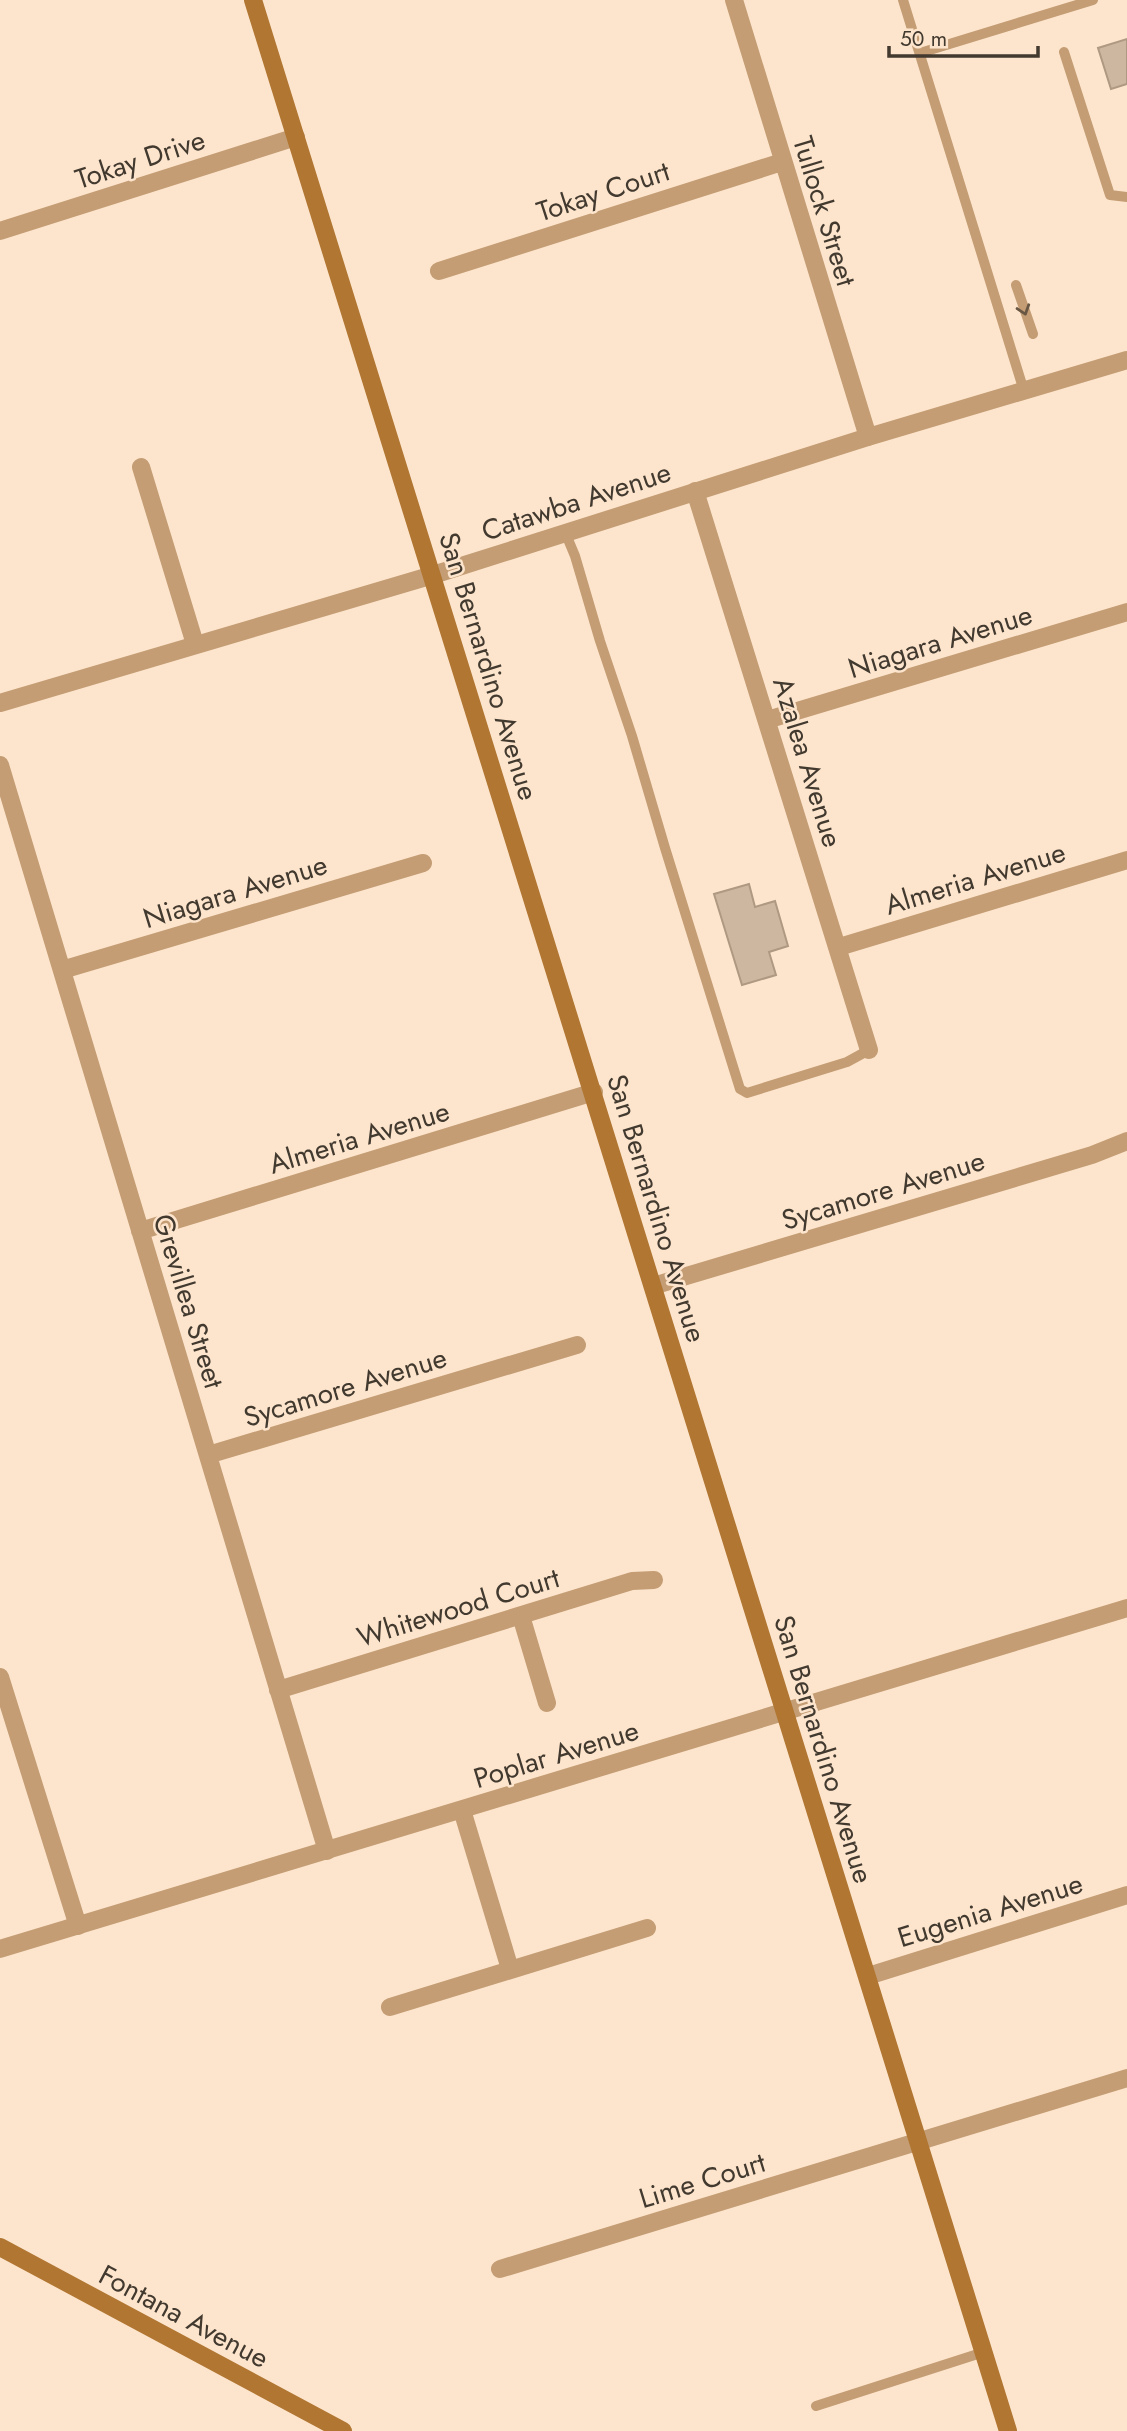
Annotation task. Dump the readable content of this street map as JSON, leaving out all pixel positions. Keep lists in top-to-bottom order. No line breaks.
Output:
{"streets":{"main road":["San Bernardino Avenue","Fontana Avenue"],"street":["Tokay Drive","Tokay Court","Tullock Street","Catawba Avenue","Niagara Avenue","Azalea Avenue","Almeria Avenue","Sycamore Avenue","Grevillea Street","Whitewood Court","Poplar Avenue","Eugenia Avenue","Lime Court"]},"crossings":[["Tokay Drive","San Bernardino Avenue"],["Tokay Court","Tullock Street"],["Tullock Street","Catawba Avenue"],["Catawba Avenue","San Bernardino Avenue"],["Catawba Avenue","Azalea Avenue"],["Niagara Avenue","Azalea Avenue"],["Niagara Avenue","Grevillea Street"],["San Bernardino Avenue","Almeria Avenue"],["San Bernardino Avenue","Sycamore Avenue"],["San Bernardino Avenue","Poplar Avenue"],["San Bernardino Avenue","Eugenia Avenue"],["San Bernardino Avenue","Lime Court"],["Azalea Avenue","Almeria Avenue"],["Almeria Avenue","Grevillea Street"],["Sycamore Avenue","Grevillea Street"],["Grevillea Street","Whitewood Court"],["Grevillea Street","Poplar Avenue"]],"scale_bar":"50 m"}
